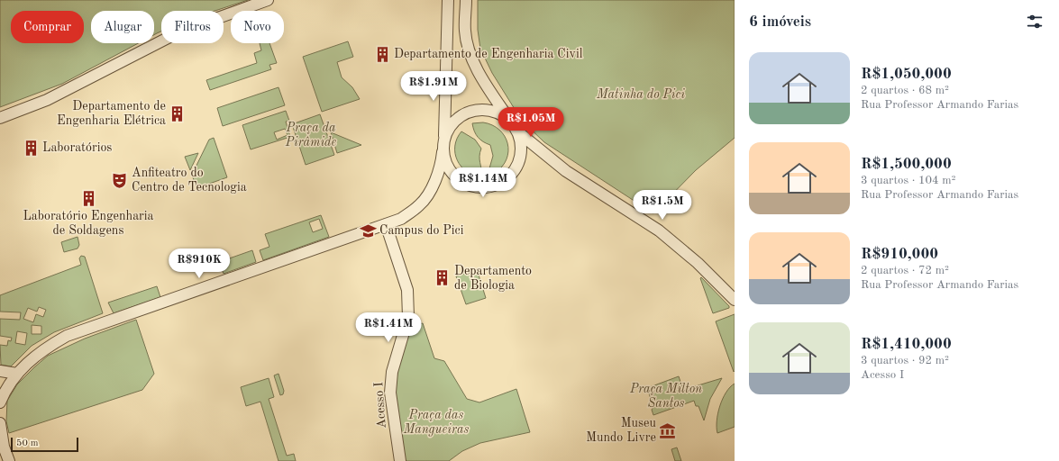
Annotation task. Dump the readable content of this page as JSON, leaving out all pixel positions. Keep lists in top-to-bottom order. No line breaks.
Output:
{"streets":{"street":["Acesso I"]},"parks":["Matinha do Pici","Praça da Pirâmide","Praça Milton Santos","Praça das Mangueiras"],"places":{"building":["Departamento de Engenharia Civil","Departamento de Engenharia Elétrica","Laboratórios","Laboratório Engenharia de Soldagens","Departamento de Biologia"],"theatre":["Anfiteatro do Centro de Tecnologia"],"school or university":["Campus do Pici"],"museum":["Museu Mundo Livre"]},"scale_bar":"50 m","page":{"heading":"6 imóveis","chip":["Comprar","Alugar","Filtros","Novo"],"list":[{"name":"R$1,050,000","note":"2 quartos · 68 m² · Rua Professor Armando Farias"},{"name":"R$1,500,000","note":"3 quartos · 104 m² · Rua Professor Armando Farias"},{"name":"R$910,000","note":"2 quartos · 72 m² · Rua Professor Armando Farias"},{"name":"R$1,410,000","note":"3 quartos · 92 m² · Acesso I"}],"price":["R$1.91M","R$1.05M","R$1.14M","R$1.5M","R$910K","R$1.41M"],"scale":"50 m"}}
